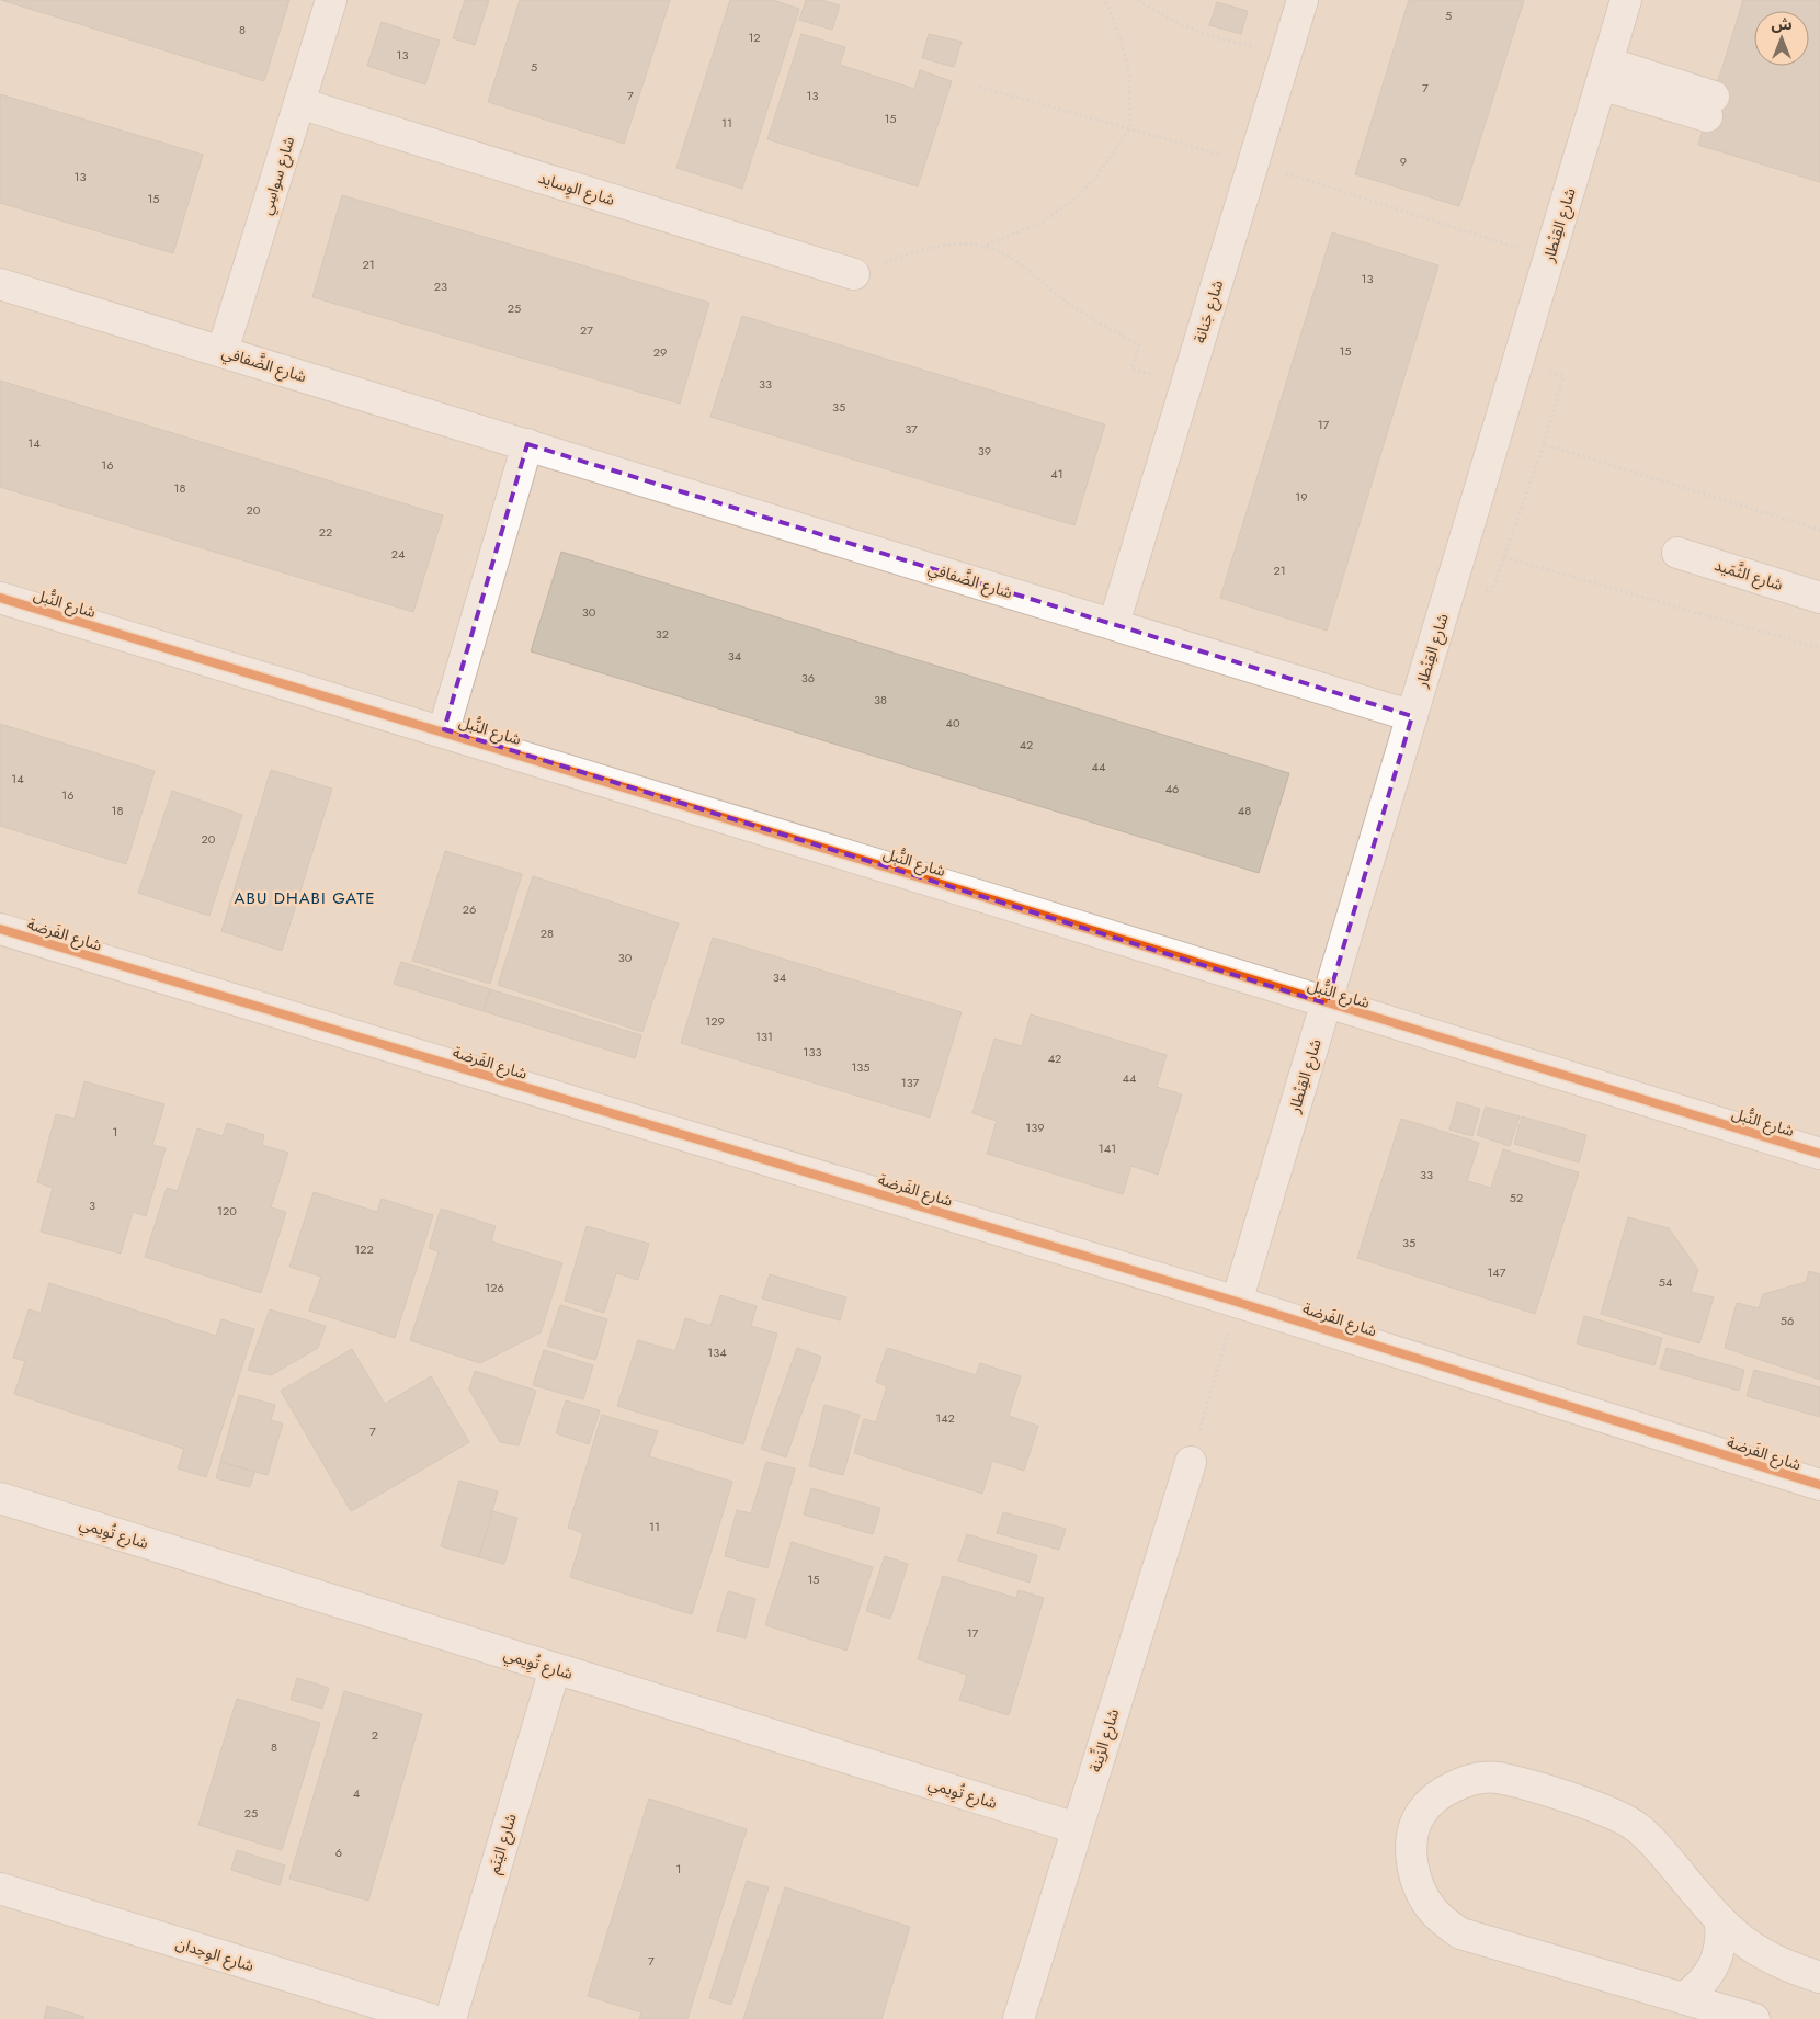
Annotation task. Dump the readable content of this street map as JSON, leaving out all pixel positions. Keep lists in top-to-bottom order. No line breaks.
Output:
{"streets":{"street":["شارع سواسِي","شارع الوِسايد","شارع القِنْطار","شارع جَنانة","شارع الضَّفافي","شارع الثَّمَيد","شارع النُّبل","شارع الفَرضة","شارع تُوِيمي","شارع الزِّينة","شارع اليَنَم","شارع الوِجدان"]},"crossings":[["شارع سواسِي","شارع الوِسايد"],["شارع سواسِي","شارع الضَّفافي"],["شارع القِنْطار","شارع الضَّفافي"],["شارع القِنْطار","شارع النُّبل"],["شارع القِنْطار","شارع الفَرضة"],["شارع جَنانة","شارع الضَّفافي"],["شارع تُوِيمي","شارع الزِّينة"],["شارع تُوِيمي","شارع اليَنَم"]],"districts":["ABU DHABI GATE"],"house_numbers":["5","8","12","13","5","7","7","13","15","11","9","13","15","21","13","23","25","27","15","29","33","35","17","37","14","39","16","41","18","19","20","22","24","21","30","32","34","36","38","40","42","44","14","46","16","18","48","20","26","28","30","34","129","131","133","42","135","44","137","139","1","141","33","52","3","120","35","122","147","54","126","56","134","142","7","11","15","17","2","8","4","25","6","1","7"],"north":"top"}
